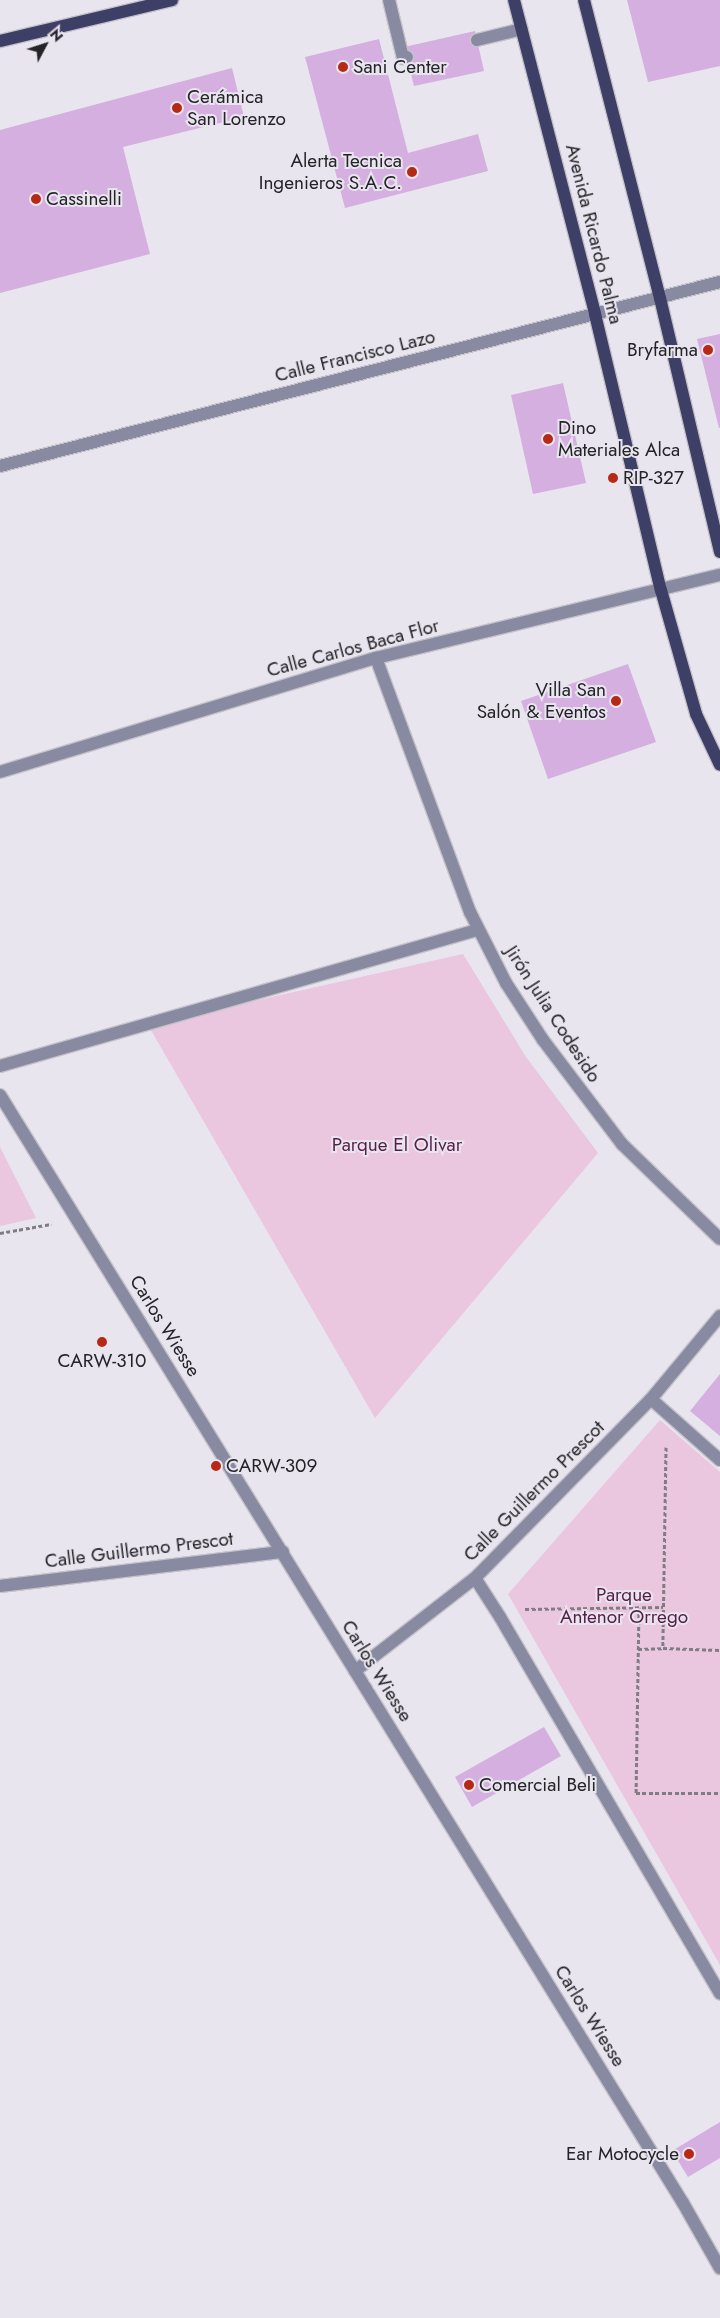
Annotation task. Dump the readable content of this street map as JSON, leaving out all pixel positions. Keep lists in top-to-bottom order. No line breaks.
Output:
{"streets":{"main road":["Avenida Ricardo Palma"],"street":["Calle Francisco Lazo","Calle Carlos Baca Flor","Jirón Julia Codesido","Carlos Wiesse","Calle Guillermo Prescot"]},"crossings":[["Avenida Ricardo Palma","Calle Francisco Lazo"],["Avenida Ricardo Palma","Calle Carlos Baca Flor"],["Calle Carlos Baca Flor","Jirón Julia Codesido"],["Carlos Wiesse","Calle Guillermo Prescot"]],"parks":["Parque El Olivar","Parque Antenor Orrego"],"places":["Sani Center","Cerámica San Lorenzo","Alerta Tecnica Ingenieros S.A.C.","Cassinelli","Bryfarma","Dino Materiales Alca","RIP-327","Villa San Salón & Eventos","CARW-310","CARW-309","Comercial Beli","Ear Motocycle"],"north":"top right"}
